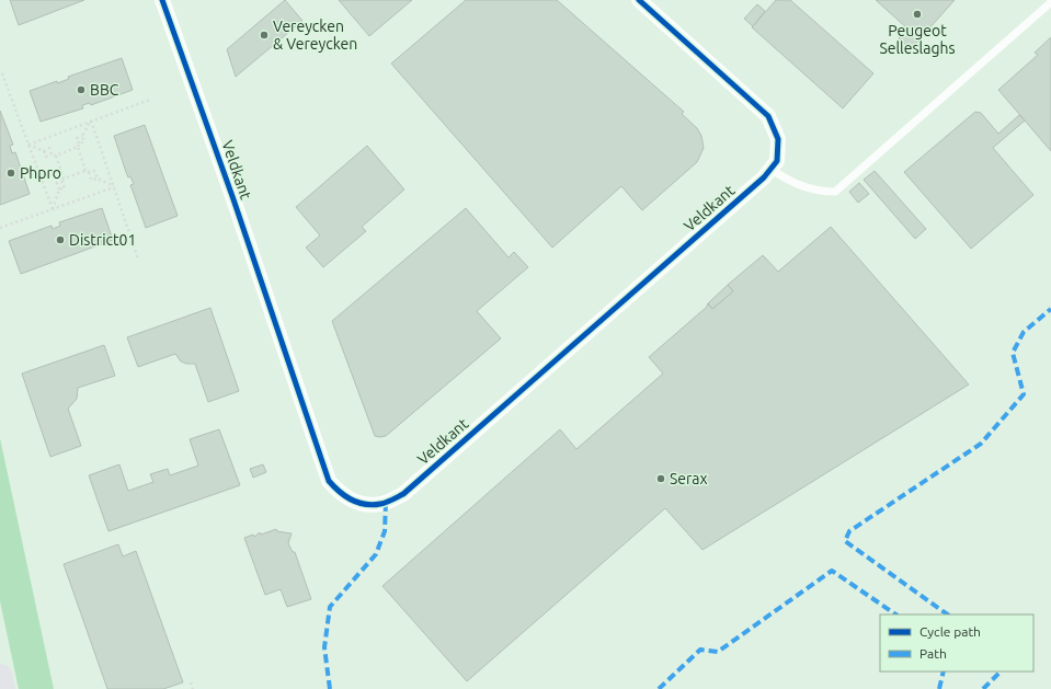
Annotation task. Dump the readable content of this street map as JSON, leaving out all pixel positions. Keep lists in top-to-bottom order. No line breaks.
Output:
{"streets":{"street":["Veldkant"]},"places":["Peugeot Selleslaghs","Vereycken & Vereycken","BBC","Phpro","District01","Serax"],"legend":["Cycle path","Path"]}
